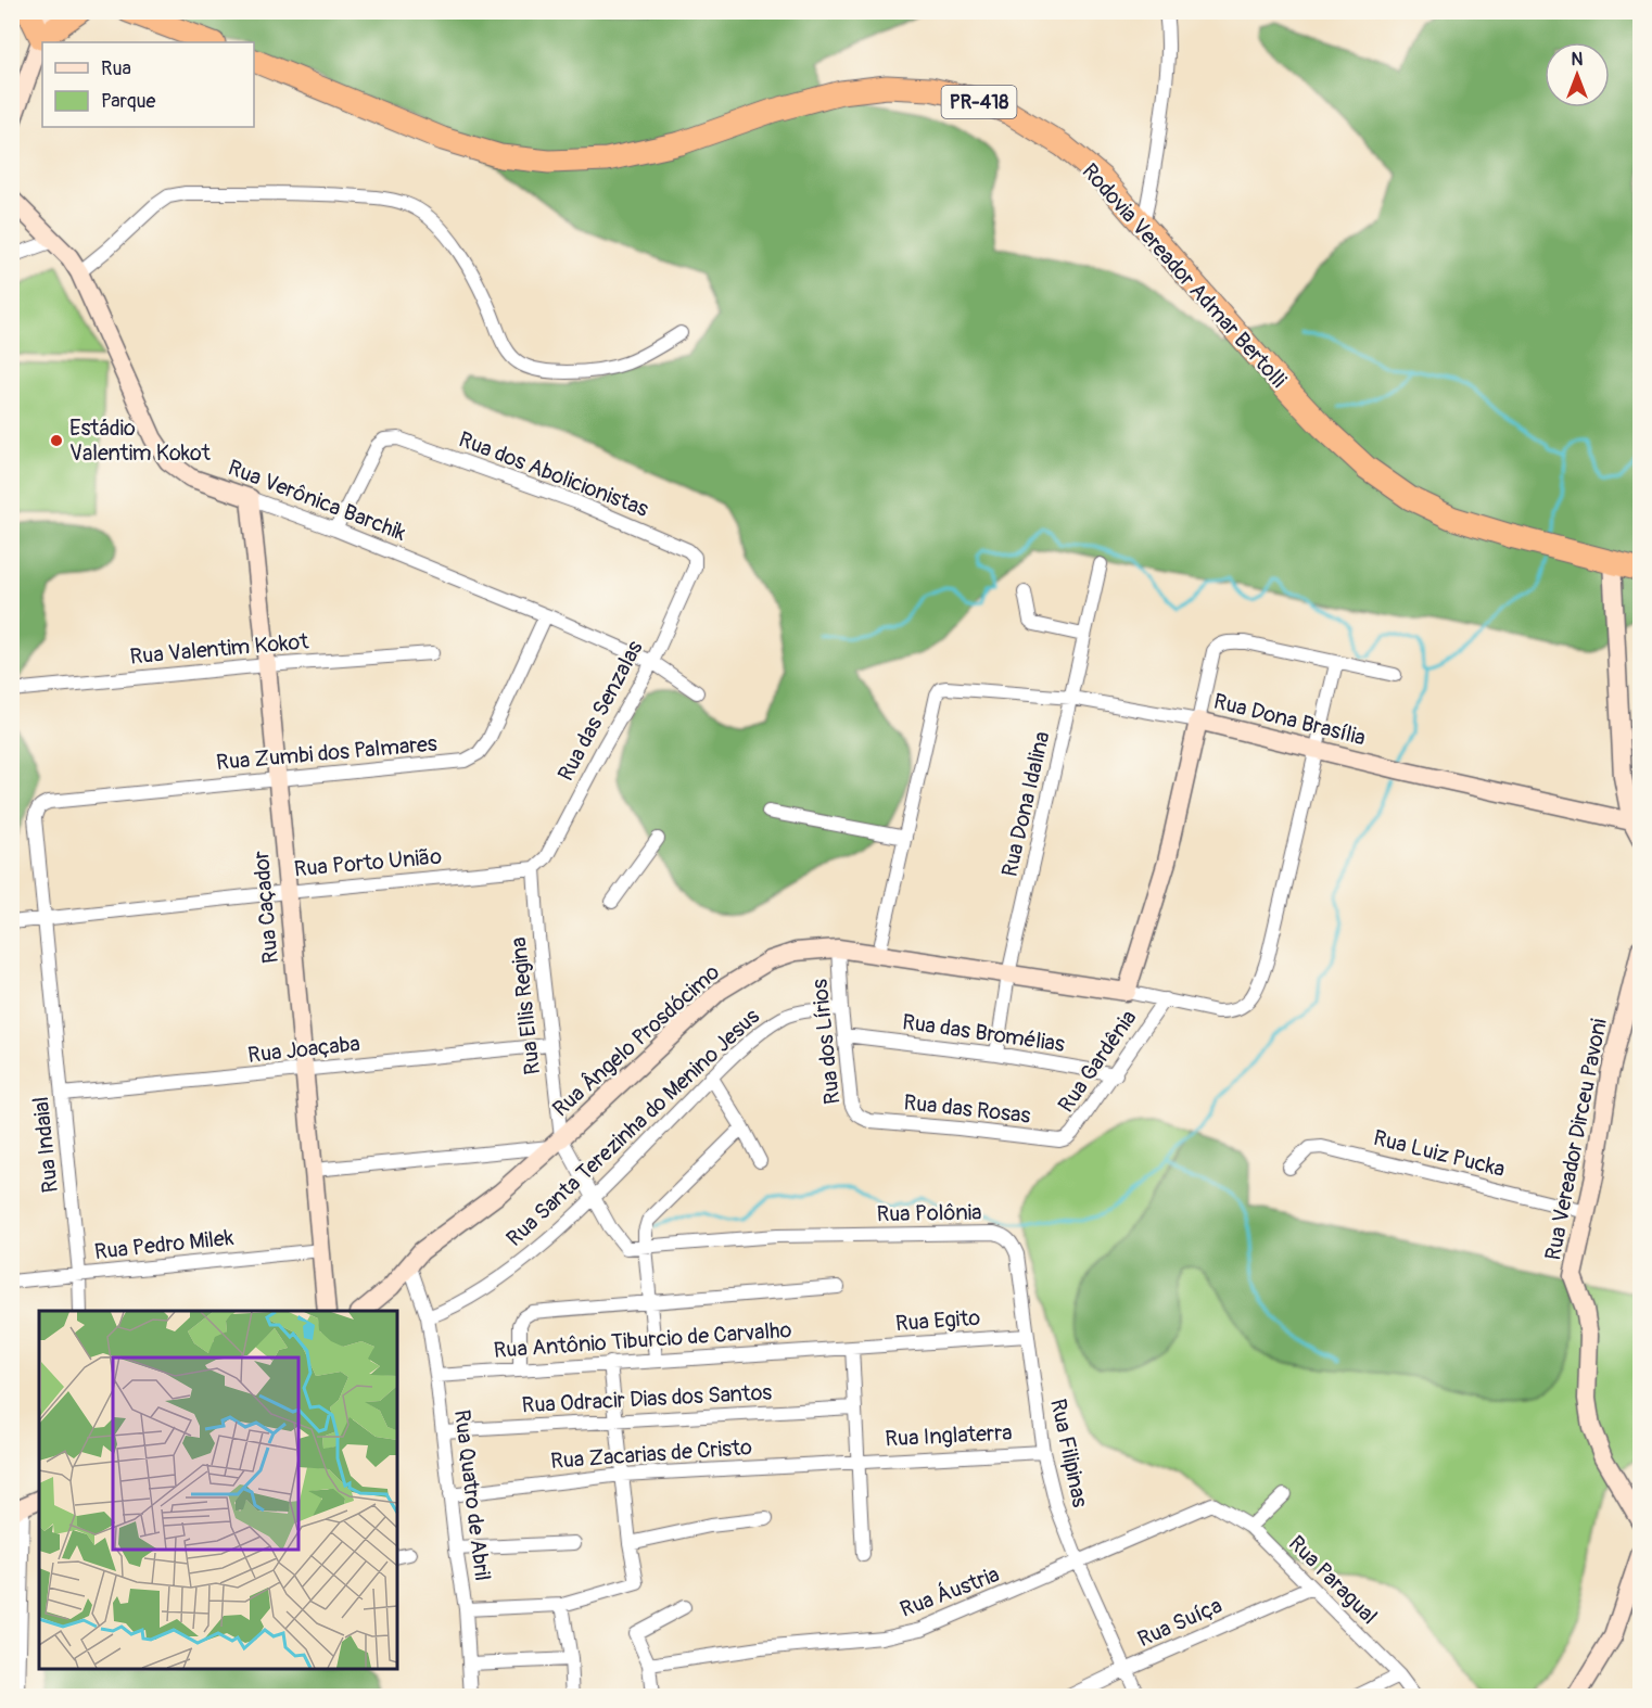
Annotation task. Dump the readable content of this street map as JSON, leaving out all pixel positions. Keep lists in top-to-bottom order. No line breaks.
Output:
{"streets":{"highway":["PR-418","Rodovia Vereador Admar Bertolli"],"street":["Rua dos Abolicionistas","Rua Verônica Barchik","Rua Valentim Kokot","Rua das Senzalas","Rua Dona Brasília","Rua Zumbi dos Palmares","Rua Dona Idalina","Rua Porto União","Rua Caçador","Rua Ellis Regina","Rua das Bromélias","Rua Ângelo Prosdócimo","Rua dos Lírios","Rua Joaçaba","Rua Gardênia","Rua das Rosas","Rua Santa Terezinha do Menino Jesus","Rua Vereador Dirceu Pavoni","Rua Indaial","Rua Luiz Pucka","Rua Polônia","Rua Pedro Milek","Rua Egito","Rua Antônio Tiburcio de Carvalho","Rua Odracir Dias dos Santos","Rua Inglaterra","Rua Filipinas","Rua Zacarias de Cristo","Rua Quatro de Abril","Rua Paragual","Rua Áustria","Rua Suíça"]},"crossings":[["Rua dos Abolicionistas","Rua Verônica Barchik"],["Rua dos Abolicionistas","Rua das Senzalas"],["Rua Verônica Barchik","Rua das Senzalas"],["Rua Verônica Barchik","Rua Zumbi dos Palmares"],["Rua Verônica Barchik","Rua Caçador"],["Rua Valentim Kokot","Rua Caçador"],["Rua das Senzalas","Rua Porto União"],["Rua das Senzalas","Rua Ellis Regina"],["Rua Dona Brasília","Rua Dona Idalina"],["Rua Dona Brasília","Rua Ângelo Prosdócimo"],["Rua Zumbi dos Palmares","Rua Caçador"],["Rua Zumbi dos Palmares","Rua Indaial"],["Rua Dona Idalina","Rua das Bromélias"],["Rua Dona Idalina","Rua Ângelo Prosdócimo"],["Rua Porto União","Rua Caçador"],["Rua Porto União","Rua Ellis Regina"],["Rua Porto União","Rua Indaial"],["Rua Caçador","Rua Joaçaba"],["Rua Caçador","Rua Pedro Milek"],["Rua Ellis Regina","Rua Ângelo Prosdócimo"],["Rua Ellis Regina","Rua Joaçaba"],["Rua das Bromélias","Rua dos Lírios"],["Rua das Bromélias","Rua Gardênia"],["Rua Ângelo Prosdócimo","Rua dos Lírios"],["Rua Ângelo Prosdócimo","Rua Gardênia"],["Rua Ângelo Prosdócimo","Rua Quatro de Abril"],["Rua dos Lírios","Rua das Rosas"],["Rua dos Lírios","Rua Santa Terezinha do Menino Jesus"],["Rua Joaçaba","Rua Indaial"],["Rua Gardênia","Rua das Rosas"],["Rua Santa Terezinha do Menino Jesus","Rua Quatro de Abril"],["Rua Vereador Dirceu Pavoni","Rua Luiz Pucka"],["Rua Indaial","Rua Pedro Milek"],["Rua Polônia","Rua Filipinas"],["Rua Egito","Rua Antônio Tiburcio de Carvalho"],["Rua Egito","Rua Filipinas"],["Rua Antônio Tiburcio de Carvalho","Rua Quatro de Abril"],["Rua Odracir Dias dos Santos","Rua Quatro de Abril"],["Rua Inglaterra","Rua Filipinas"],["Rua Inglaterra","Rua Zacarias de Cristo"],["Rua Filipinas","Rua Áustria"],["Rua Filipinas","Rua Suíça"],["Rua Zacarias de Cristo","Rua Quatro de Abril"],["Rua Paragual","Rua Áustria"],["Rua Paragual","Rua Suíça"]],"places":["Estádio Valentim Kokot"],"legend":["Rua","Parque"],"north":"top"}
